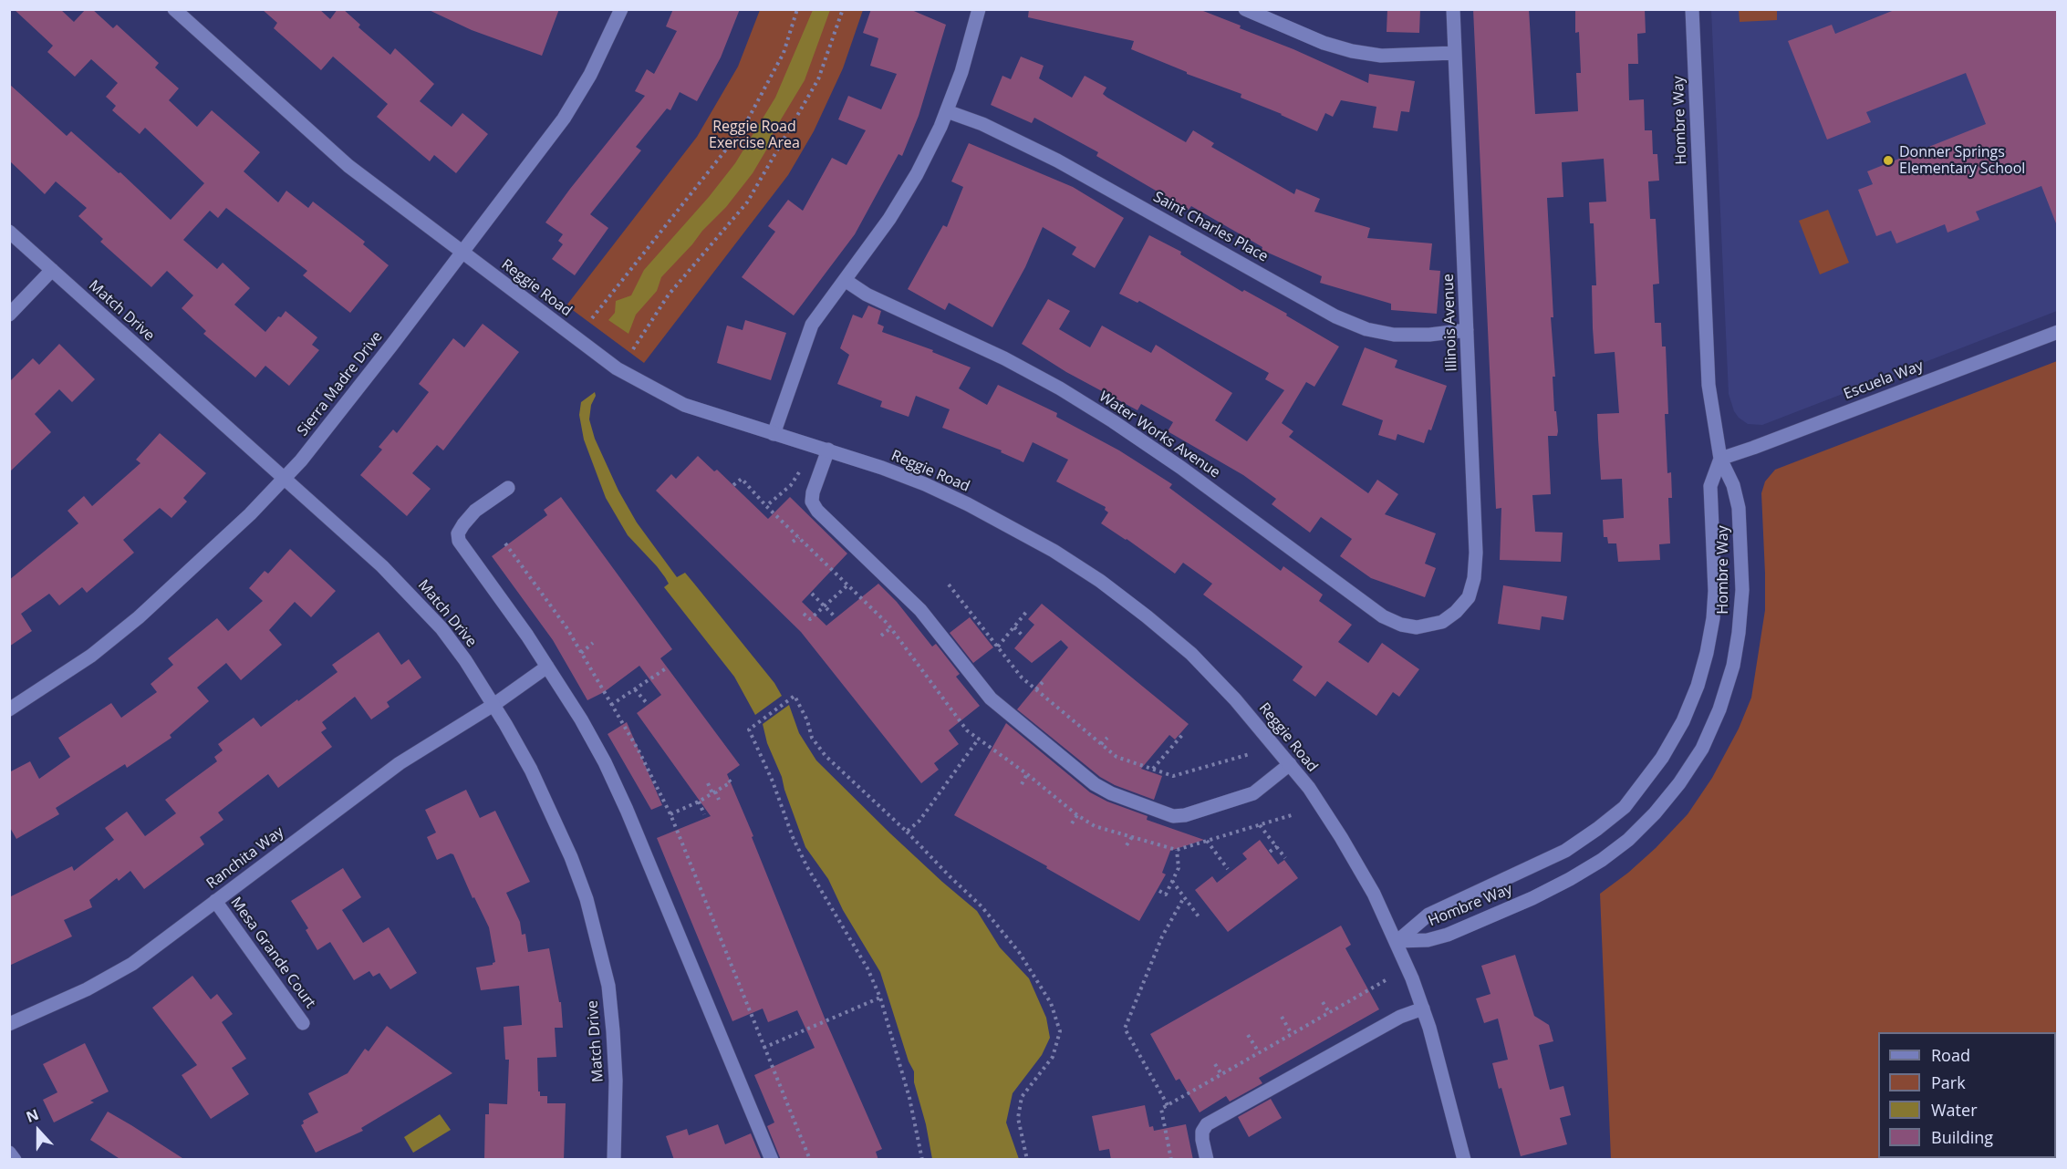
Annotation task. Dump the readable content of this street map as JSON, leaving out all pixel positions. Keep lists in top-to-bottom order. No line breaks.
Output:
{"streets":{"street":["Hombre Way","Saint Charles Place","Reggie Road","Match Drive","Illinois Avenue","Escuela Way","Sierra Madre Drive","Water Works Avenue","Ranchita Way","Mesa Grande Court"]},"crossings":[["Hombre Way","Reggie Road"],["Hombre Way","Escuela Way"],["Saint Charles Place","Illinois Avenue"],["Reggie Road","Sierra Madre Drive"],["Match Drive","Sierra Madre Drive"],["Match Drive","Ranchita Way"],["Illinois Avenue","Water Works Avenue"],["Ranchita Way","Mesa Grande Court"]],"parks":["Reggie Road Exercise Area"],"places":["Donner Springs Elementary School"],"legend":["Road","Park","Water","Building"],"north":"top"}
